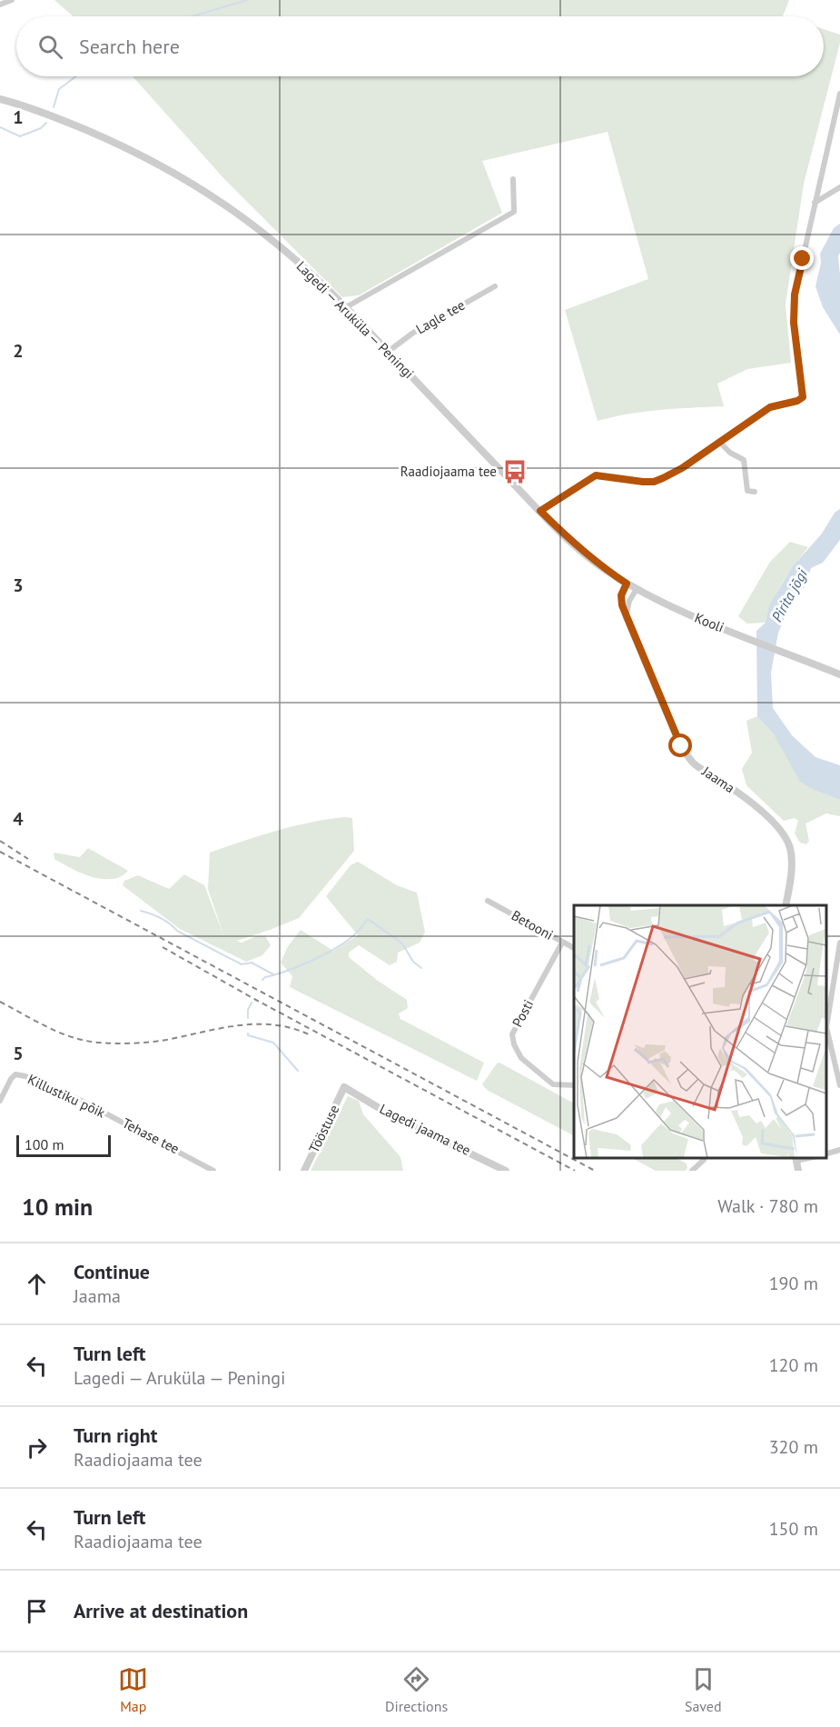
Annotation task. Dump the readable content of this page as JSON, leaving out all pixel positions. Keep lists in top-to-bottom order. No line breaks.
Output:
{"streets":{"street":["Lagle tee","Lagedi — Aruküla — Peningi","Kooli","Jaama","Betooni","Posti","Killustiku põik","Tööstuse","Lagedi jaama tee","Tehase tee"]},"crossings":[["Lagle tee","Lagedi — Aruküla — Peningi"],["Lagedi — Aruküla — Peningi","Kooli"],["Lagedi — Aruküla — Peningi","Jaama"],["Betooni","Posti"],["Killustiku põik","Tehase tee"],["Tööstuse","Lagedi jaama tee"]],"water":["Pirita jõgi"],"places":{"bus stop":["Raadiojaama tee"]},"scale_bar":"100 m","page":{"search":"Search here","scale":"100 m","heading":["10 min","Walk · 780 m"],"list":[["Continue","Jaama","190 m"],["Turn left","Lagedi — Aruküla — Peningi","120 m"],["Turn right","Raadiojaama tee","320 m"],["Turn left","Raadiojaama tee","150 m"],"Arrive at destination"],"nav":["Map","Directions","Saved"]},"grid":{"rows":["1","2","3","4","5"]}}
